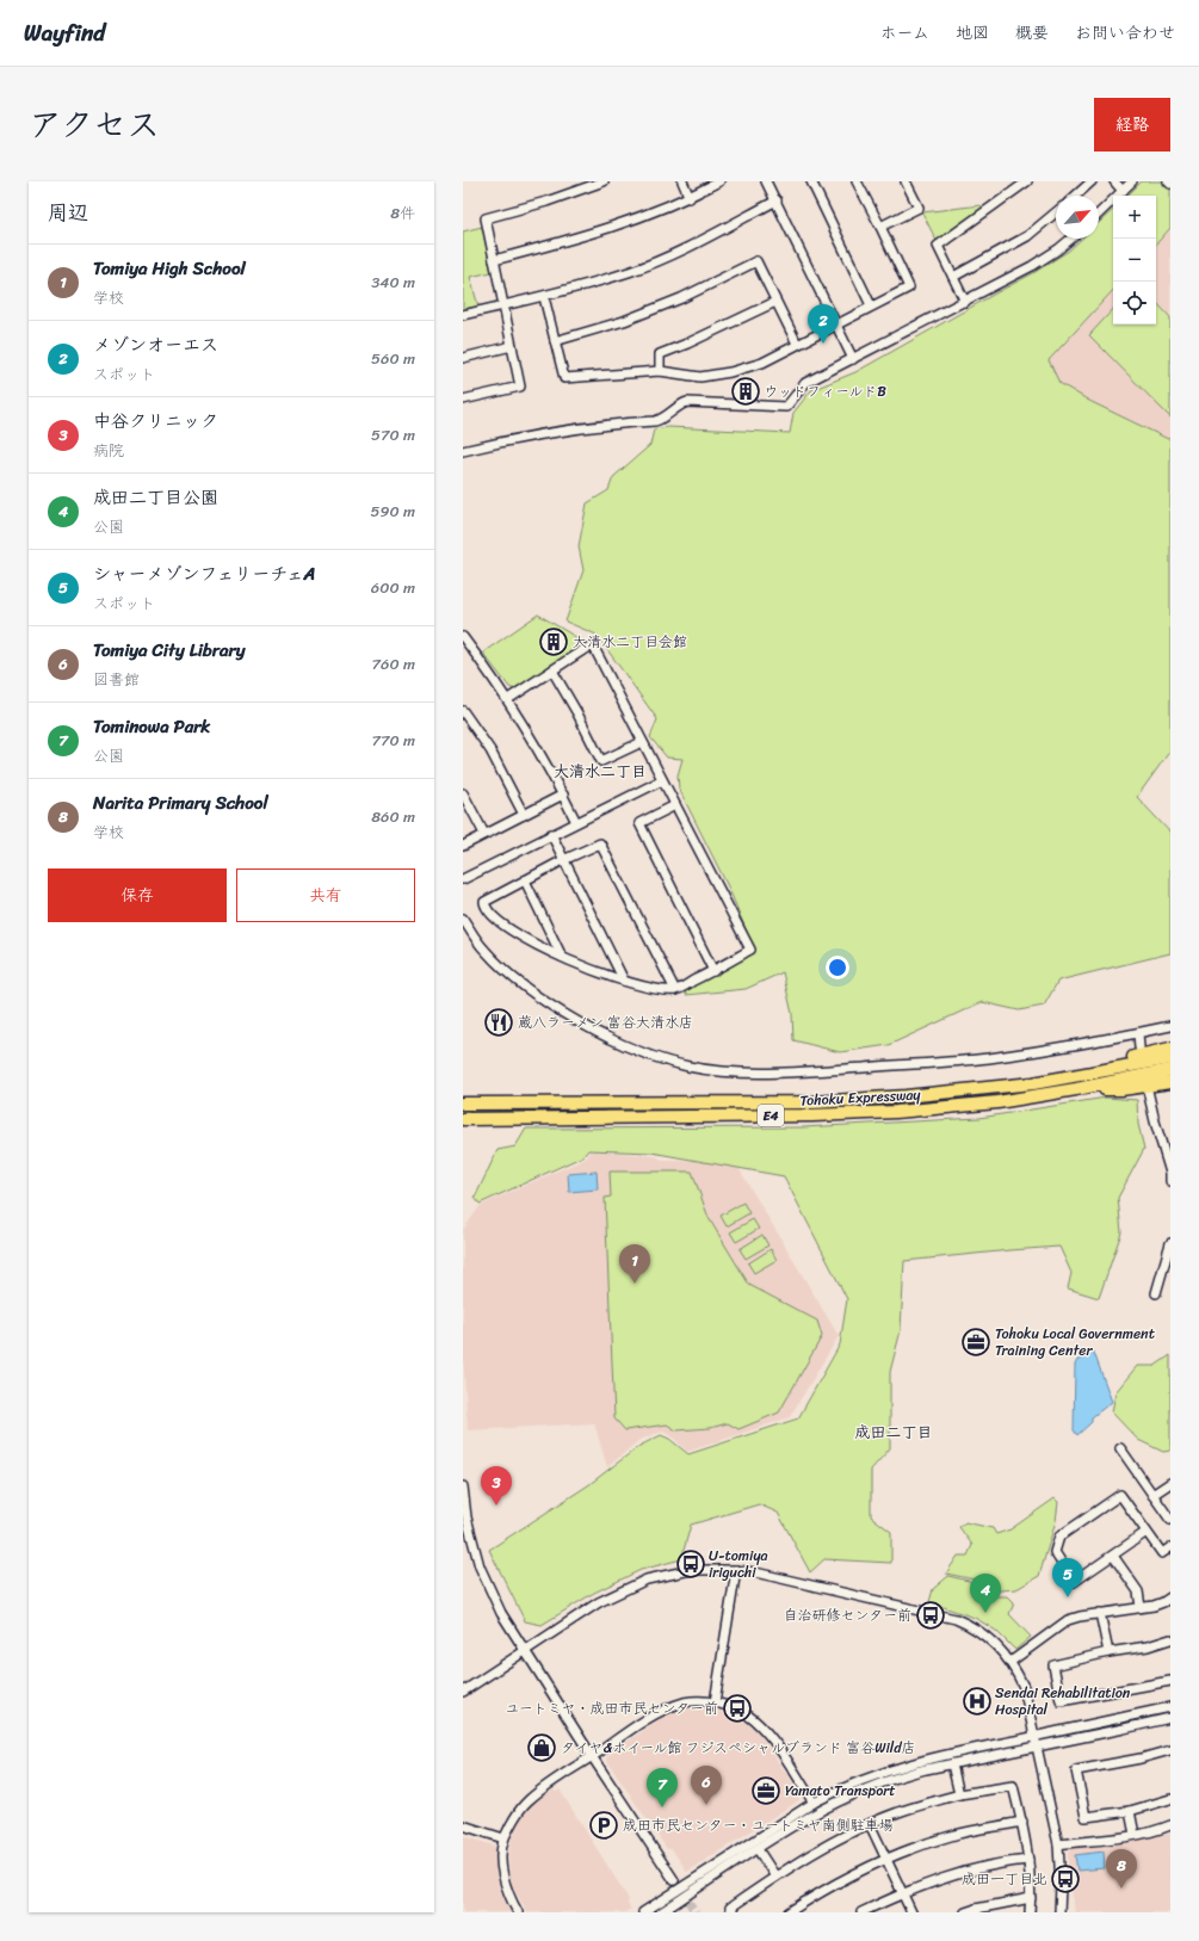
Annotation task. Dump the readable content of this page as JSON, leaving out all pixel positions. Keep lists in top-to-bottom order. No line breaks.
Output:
{"streets":{"highway":["Tohoku Expressway","E4"]},"districts":["大清水二丁目","成田二丁目"],"places":{"building":["ウッドフィールドB","大清水二丁目会館"],"restaurant":["蔵八ラーメン 富谷大清水店"],"office":["Tohoku Local Government Training Center","Yamato Transport"],"bus stop":["U-tomiya iriguchi","自治研修センター前","ユートミヤ・成田市民センター前","成田一丁目北"],"hospital":["Sendai Rehabilitation Hospital"],"shop":["タイヤ&ホイール館 フジスペシャルブランド 富谷Wild店"],"parking":["成田市民センター・ユートミヤ南側駐車場"]},"north":"top right","page":{"header":"Wayfind","nav":["ホーム","地図","概要","お問い合わせ"],"title":"アクセス","buttons":["経路",["保存","共有"]],"heading":["周辺","8件"],"map_buttons":["+","−"],"list":[{"mark":"1","name":"Tomiya High School","note":"学校","value":"340 m"},{"mark":"2","name":"メゾンオーエス","note":"スポット","value":"560 m"},{"mark":"3","name":"中谷クリニック","note":"病院","value":"570 m"},{"mark":"4","name":"成田二丁目公園","note":"公園","value":"590 m"},{"mark":"5","name":"シャーメゾンフェリーチェA","note":"スポット","value":"600 m"},{"mark":"6","name":"Tomiya City Library","note":"図書館","value":"760 m"},{"mark":"7","name":"Tominowa Park","note":"公園","value":"770 m"},{"mark":"8","name":"Narita Primary School","note":"学校","value":"860 m"}],"pins":["2","1","3","5","4","6","7","8"]}}
